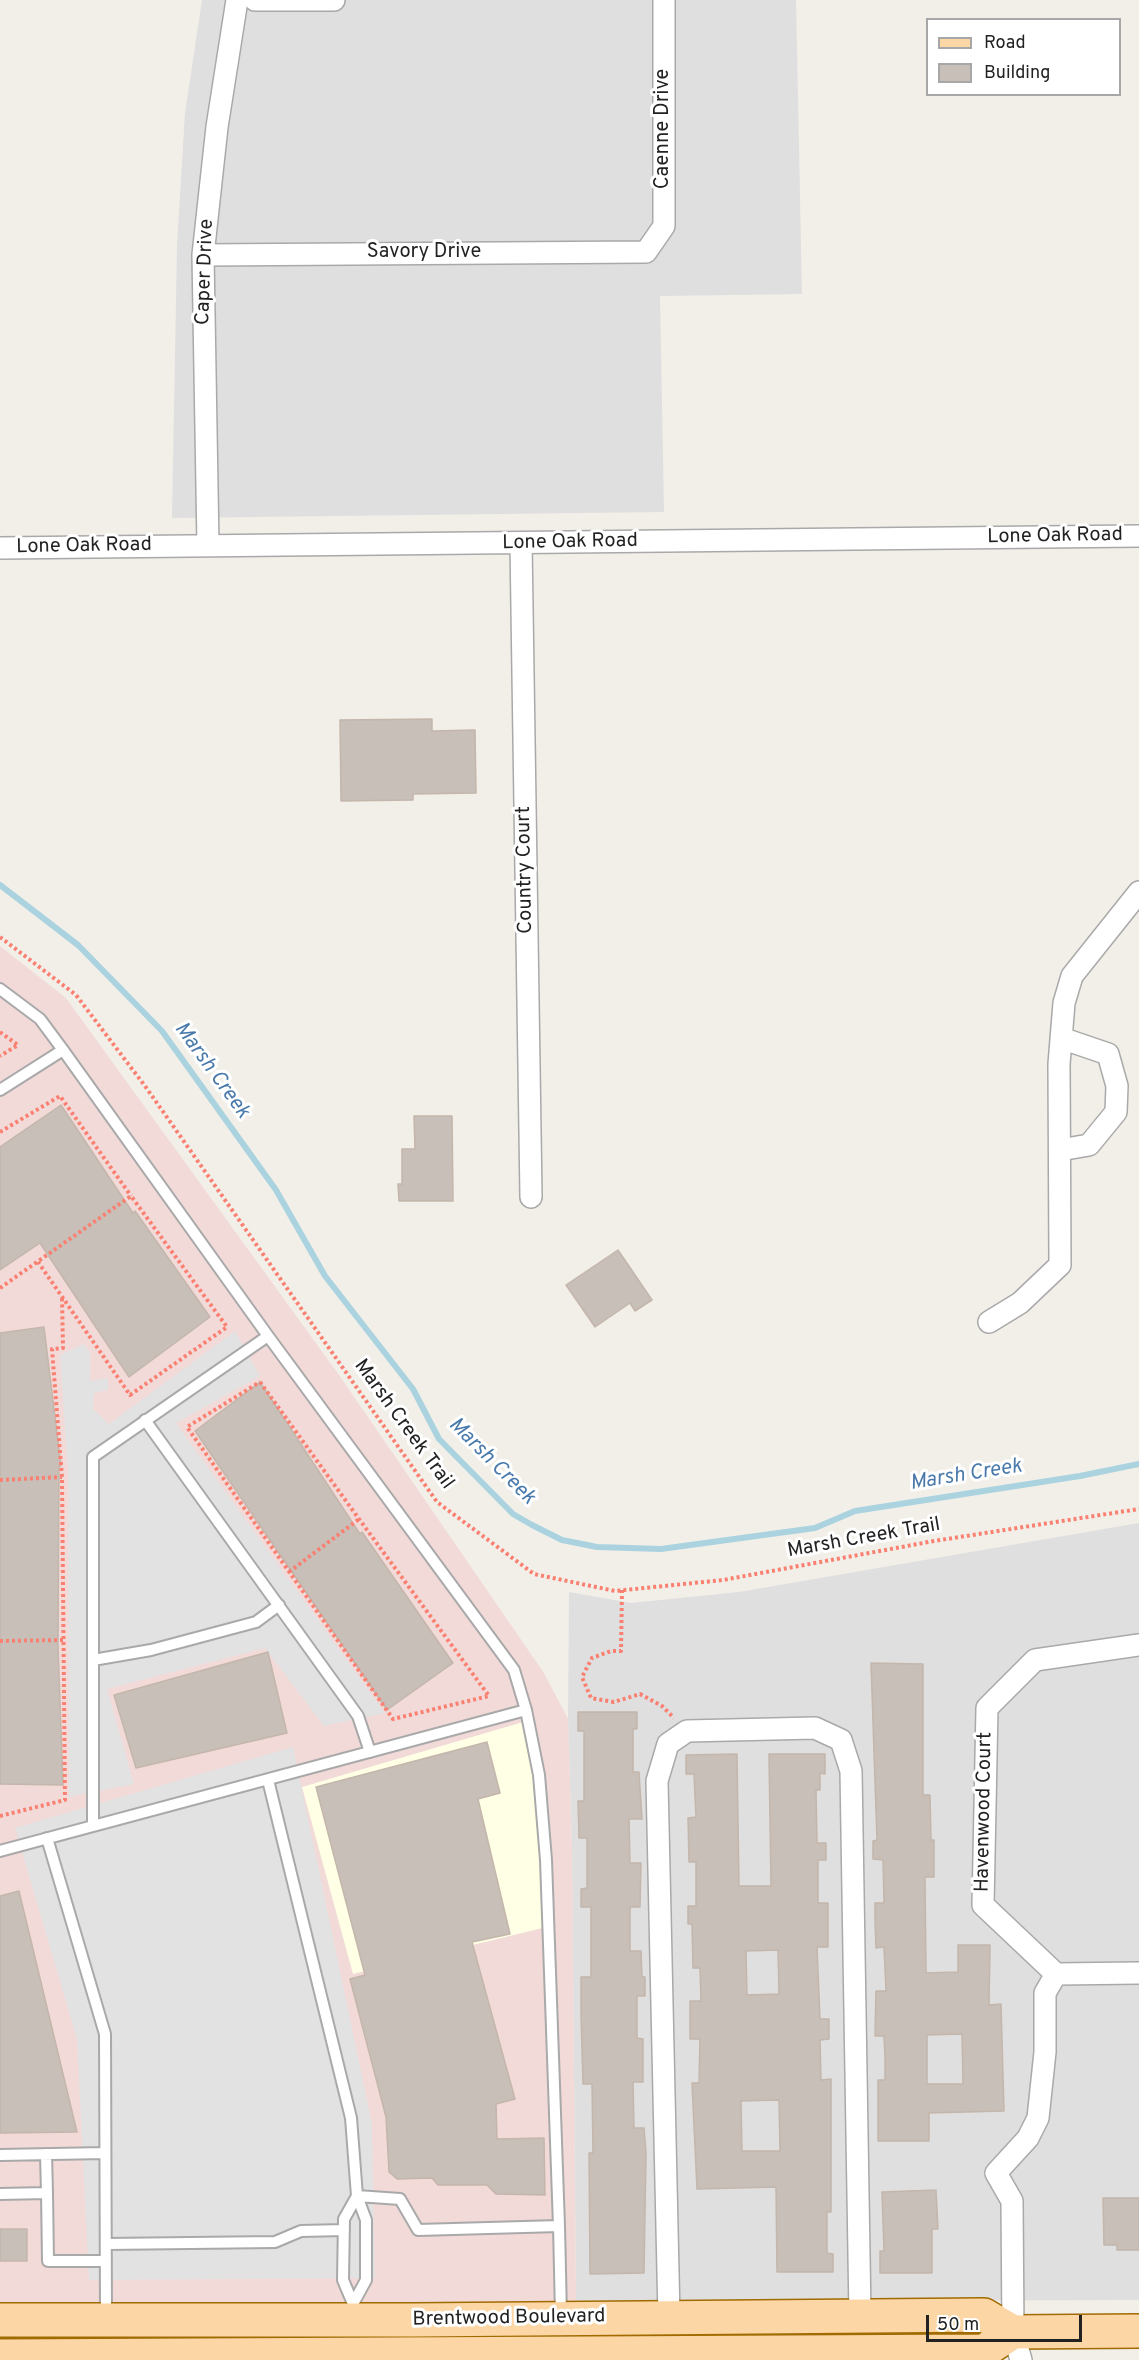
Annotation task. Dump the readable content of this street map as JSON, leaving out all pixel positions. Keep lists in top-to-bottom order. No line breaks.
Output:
{"streets":{"main road":["Brentwood Boulevard"],"street":["Caenne Drive","Savory Drive","Caper Drive","Lone Oak Road","Country Court","Havenwood Court"],"path":["Marsh Creek Trail"]},"crossings":[["Caenne Drive","Savory Drive"],["Savory Drive","Caper Drive"],["Caper Drive","Lone Oak Road"],["Lone Oak Road","Country Court"]],"water":["Marsh Creek"],"legend":["Road","Building"],"scale_bar":"50 m"}
